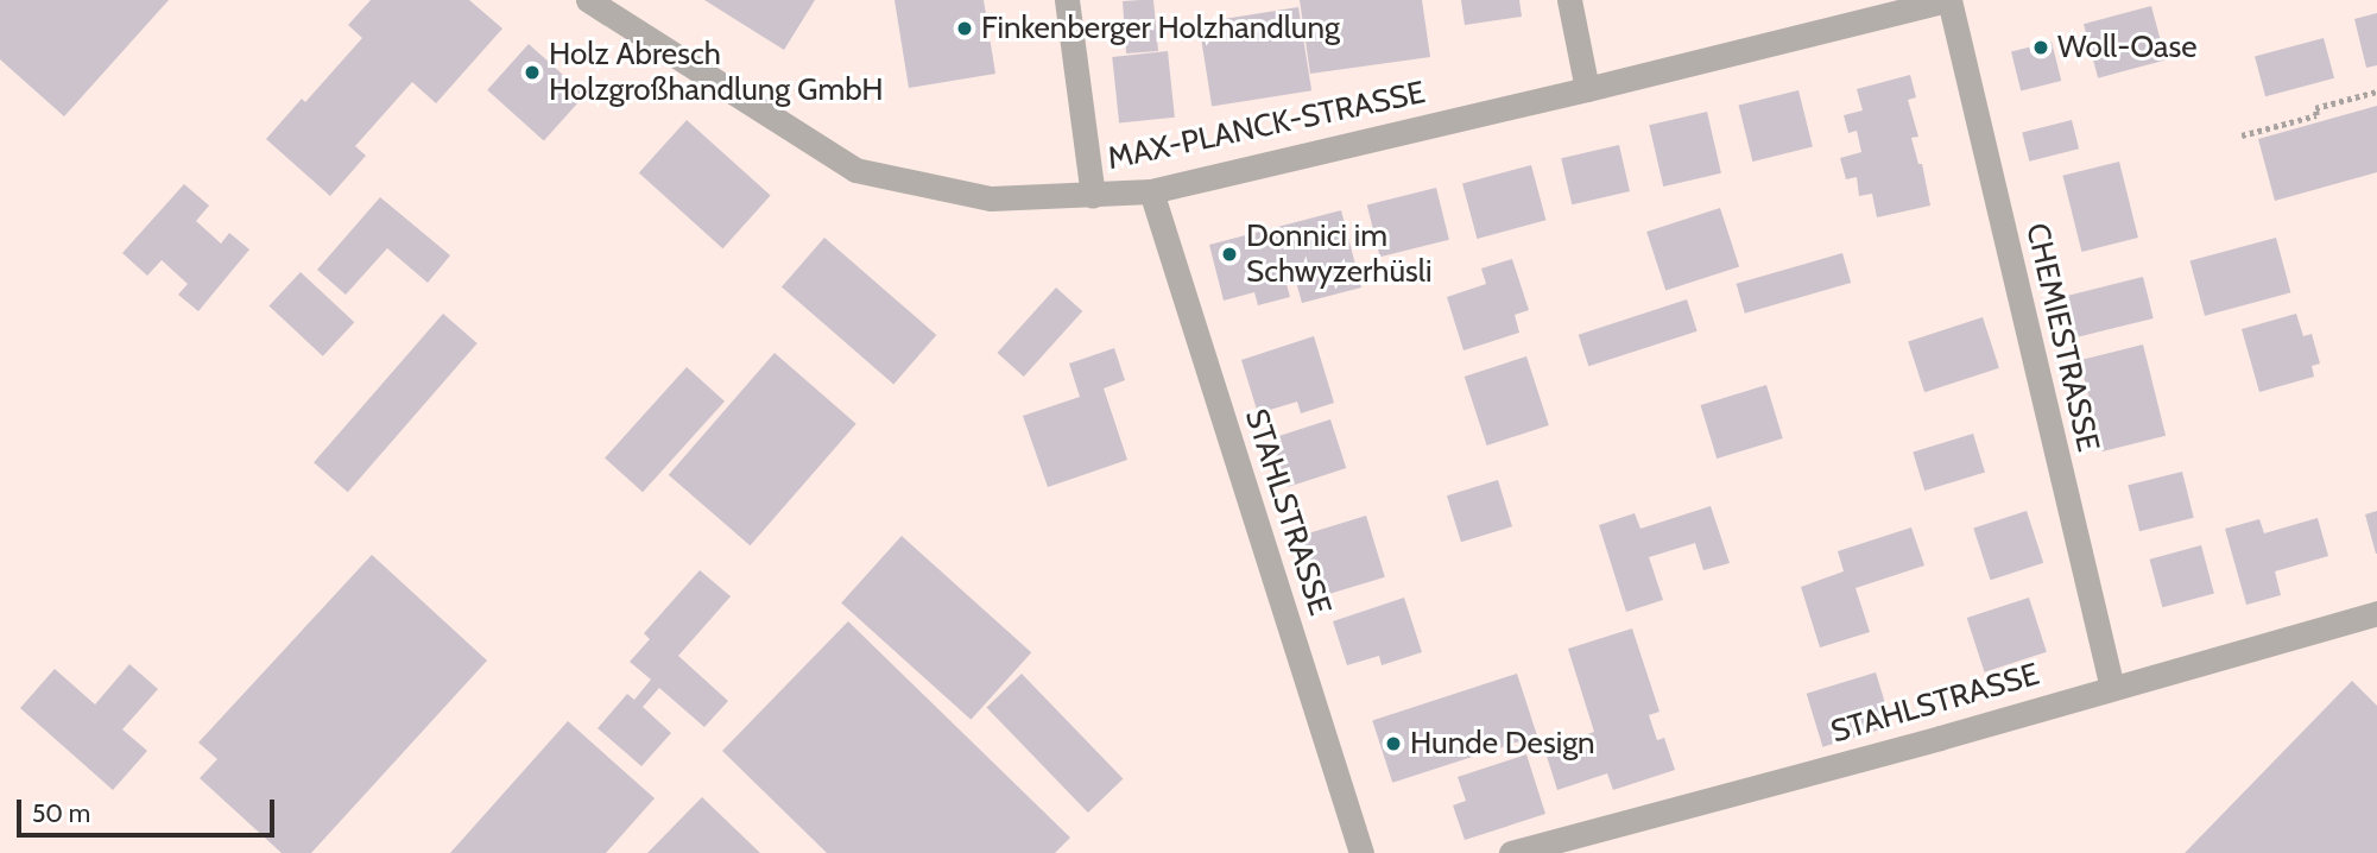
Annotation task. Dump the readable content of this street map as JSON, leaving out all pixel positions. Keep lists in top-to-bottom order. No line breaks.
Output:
{"streets":{"street":["MAX-PLANCK-STRASSE","CHEMIESTRASSE","STAHLSTRASSE"]},"crossings":[["MAX-PLANCK-STRASSE","CHEMIESTRASSE"],["MAX-PLANCK-STRASSE","STAHLSTRASSE"],["CHEMIESTRASSE","STAHLSTRASSE"]],"places":["Finkenberger Holzhandlung","Woll-Oase","Holz Abresch Holzgroßhandlung GmbH","Donnici im Schwyzerhüsli","Hunde Design"],"scale_bar":"50 m"}
